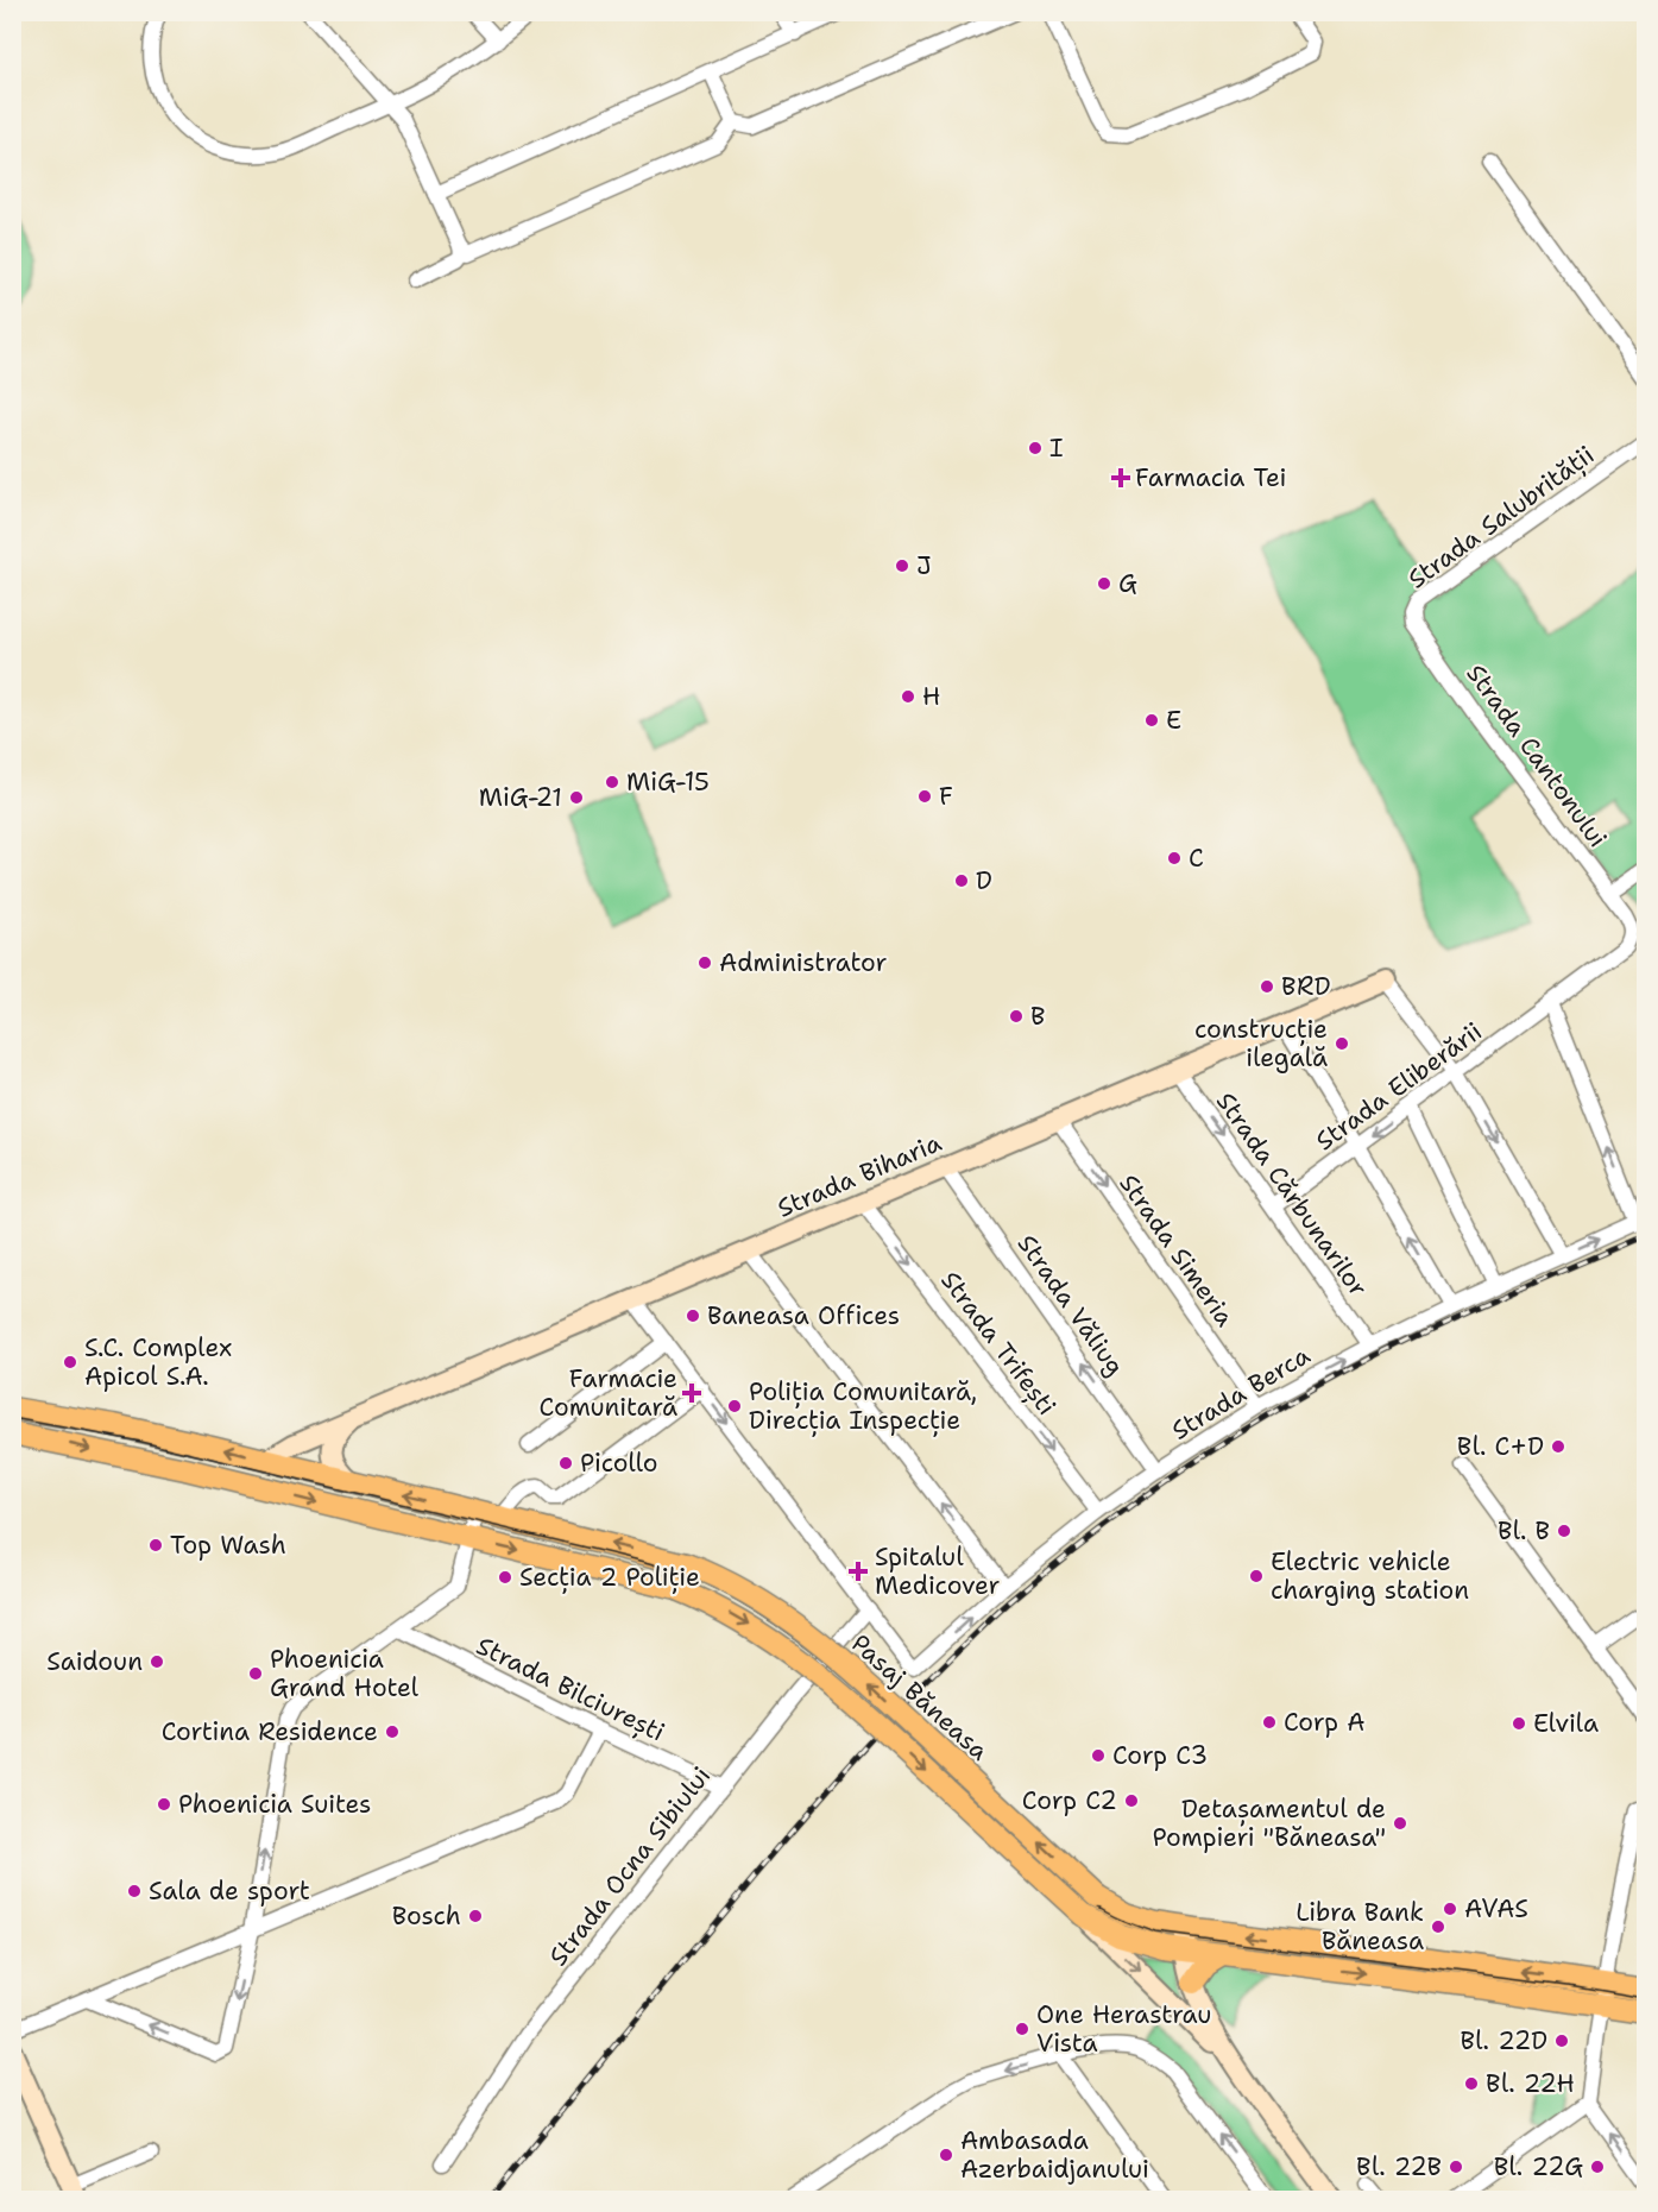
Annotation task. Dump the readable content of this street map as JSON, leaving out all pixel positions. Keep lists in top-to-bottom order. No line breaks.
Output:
{"streets":{"main road":["Pasaj Băneasa"],"street":["Strada Salubrității","Strada Cantonului","Strada Eliberării","Strada Biharia","Strada Cărbunarilor","Strada Simeria","Strada Văliug","Strada Trifești","Strada Berca","Strada Bilciurești","Strada Ocna Sibiului"]},"crossings":[["Strada Salubrității","Strada Cantonului"],["Strada Cantonului","Strada Eliberării"],["Strada Cantonului","Strada Berca"],["Strada Eliberării","Strada Cărbunarilor"],["Strada Eliberării","Strada Berca"],["Strada Biharia","Strada Cărbunarilor"],["Strada Biharia","Strada Simeria"],["Strada Biharia","Strada Văliug"],["Strada Biharia","Strada Trifești"],["Strada Biharia","Pasaj Băneasa"],["Strada Cărbunarilor","Strada Berca"],["Strada Simeria","Strada Berca"],["Strada Văliug","Strada Berca"],["Strada Trifești","Strada Berca"],["Strada Berca","Strada Ocna Sibiului"],["Strada Bilciurești","Strada Ocna Sibiului"]],"one_way":["Strada Simeria","Strada Văliug"],"places":{"other":["I","J","G","H","E","MiG-15","F","MiG-21","C","D","Administrator","BRD","B","construcție ilegală","Baneasa Offices","S.C. Complex Apicol S.A.","Poliția Comunitară, Direcția Inspecție","Bl. C+D","Picollo","Bl. B","Top Wash","Electric vehicle charging station","Secția 2 Poliție","Saidoun","Phoenicia Grand Hotel","Corp A","Elvila","Cortina Residence","Corp C3","Corp C2","Phoenicia Suites","Detașamentul de Pompieri \"Băneasa\"","Sala de sport","AVAS","Bosch","Libra Bank Băneasa","One Herastrau Vista","Bl. 22D","Bl. 22H","Ambasada Azerbaidjanului","Bl. 22B","Bl. 22G"],"health":["Farmacia Tei","Farmacie Comunitară","Spitalul Medicover"]}}
